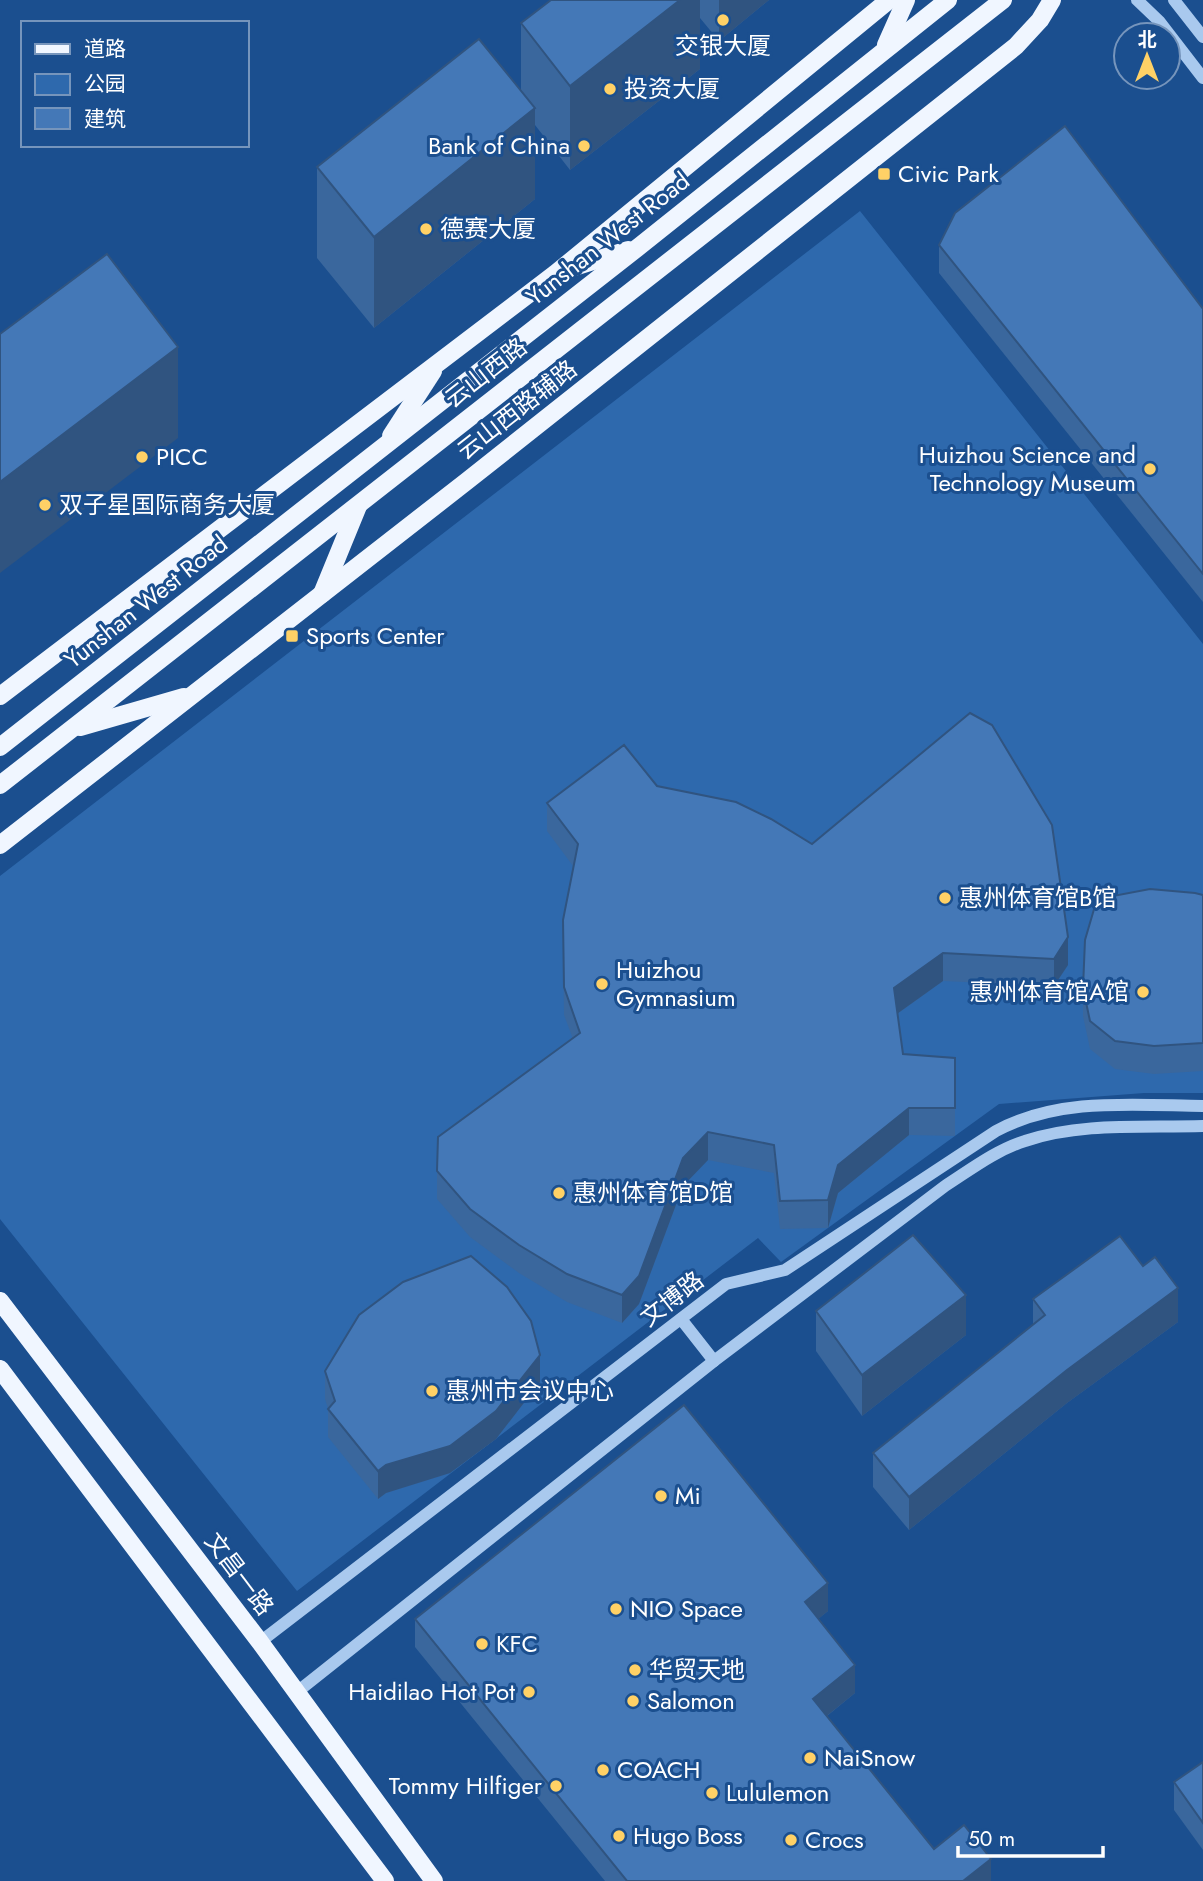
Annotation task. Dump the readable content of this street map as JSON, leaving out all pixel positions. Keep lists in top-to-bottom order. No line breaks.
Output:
{"streets":{"main road":["Yunshan West Road","云山西路","云山西路辅路","文昌一路"],"street":["文博路"]},"crossings":[["文博路","文昌一路"]],"places":{"other":["交银大厦","投资大厦","Bank of China","德赛大厦","PICC","Huizhou Science and Technology Museum","双子星国际商务大厦","惠州体育馆B馆","Huizhou Gymnasium","惠州体育馆A馆","惠州体育馆D馆","惠州市会议中心","Mi","NIO Space","KFC","华贸天地","Haidilao Hot Pot","Salomon","NaiSnow","COACH","Tommy Hilfiger","Lululemon","Hugo Boss","Crocs"],"transit":["Civic Park","Sports Center"]},"legend":["道路","公园","建筑"],"scale_bar":"50 m","north":"top"}
